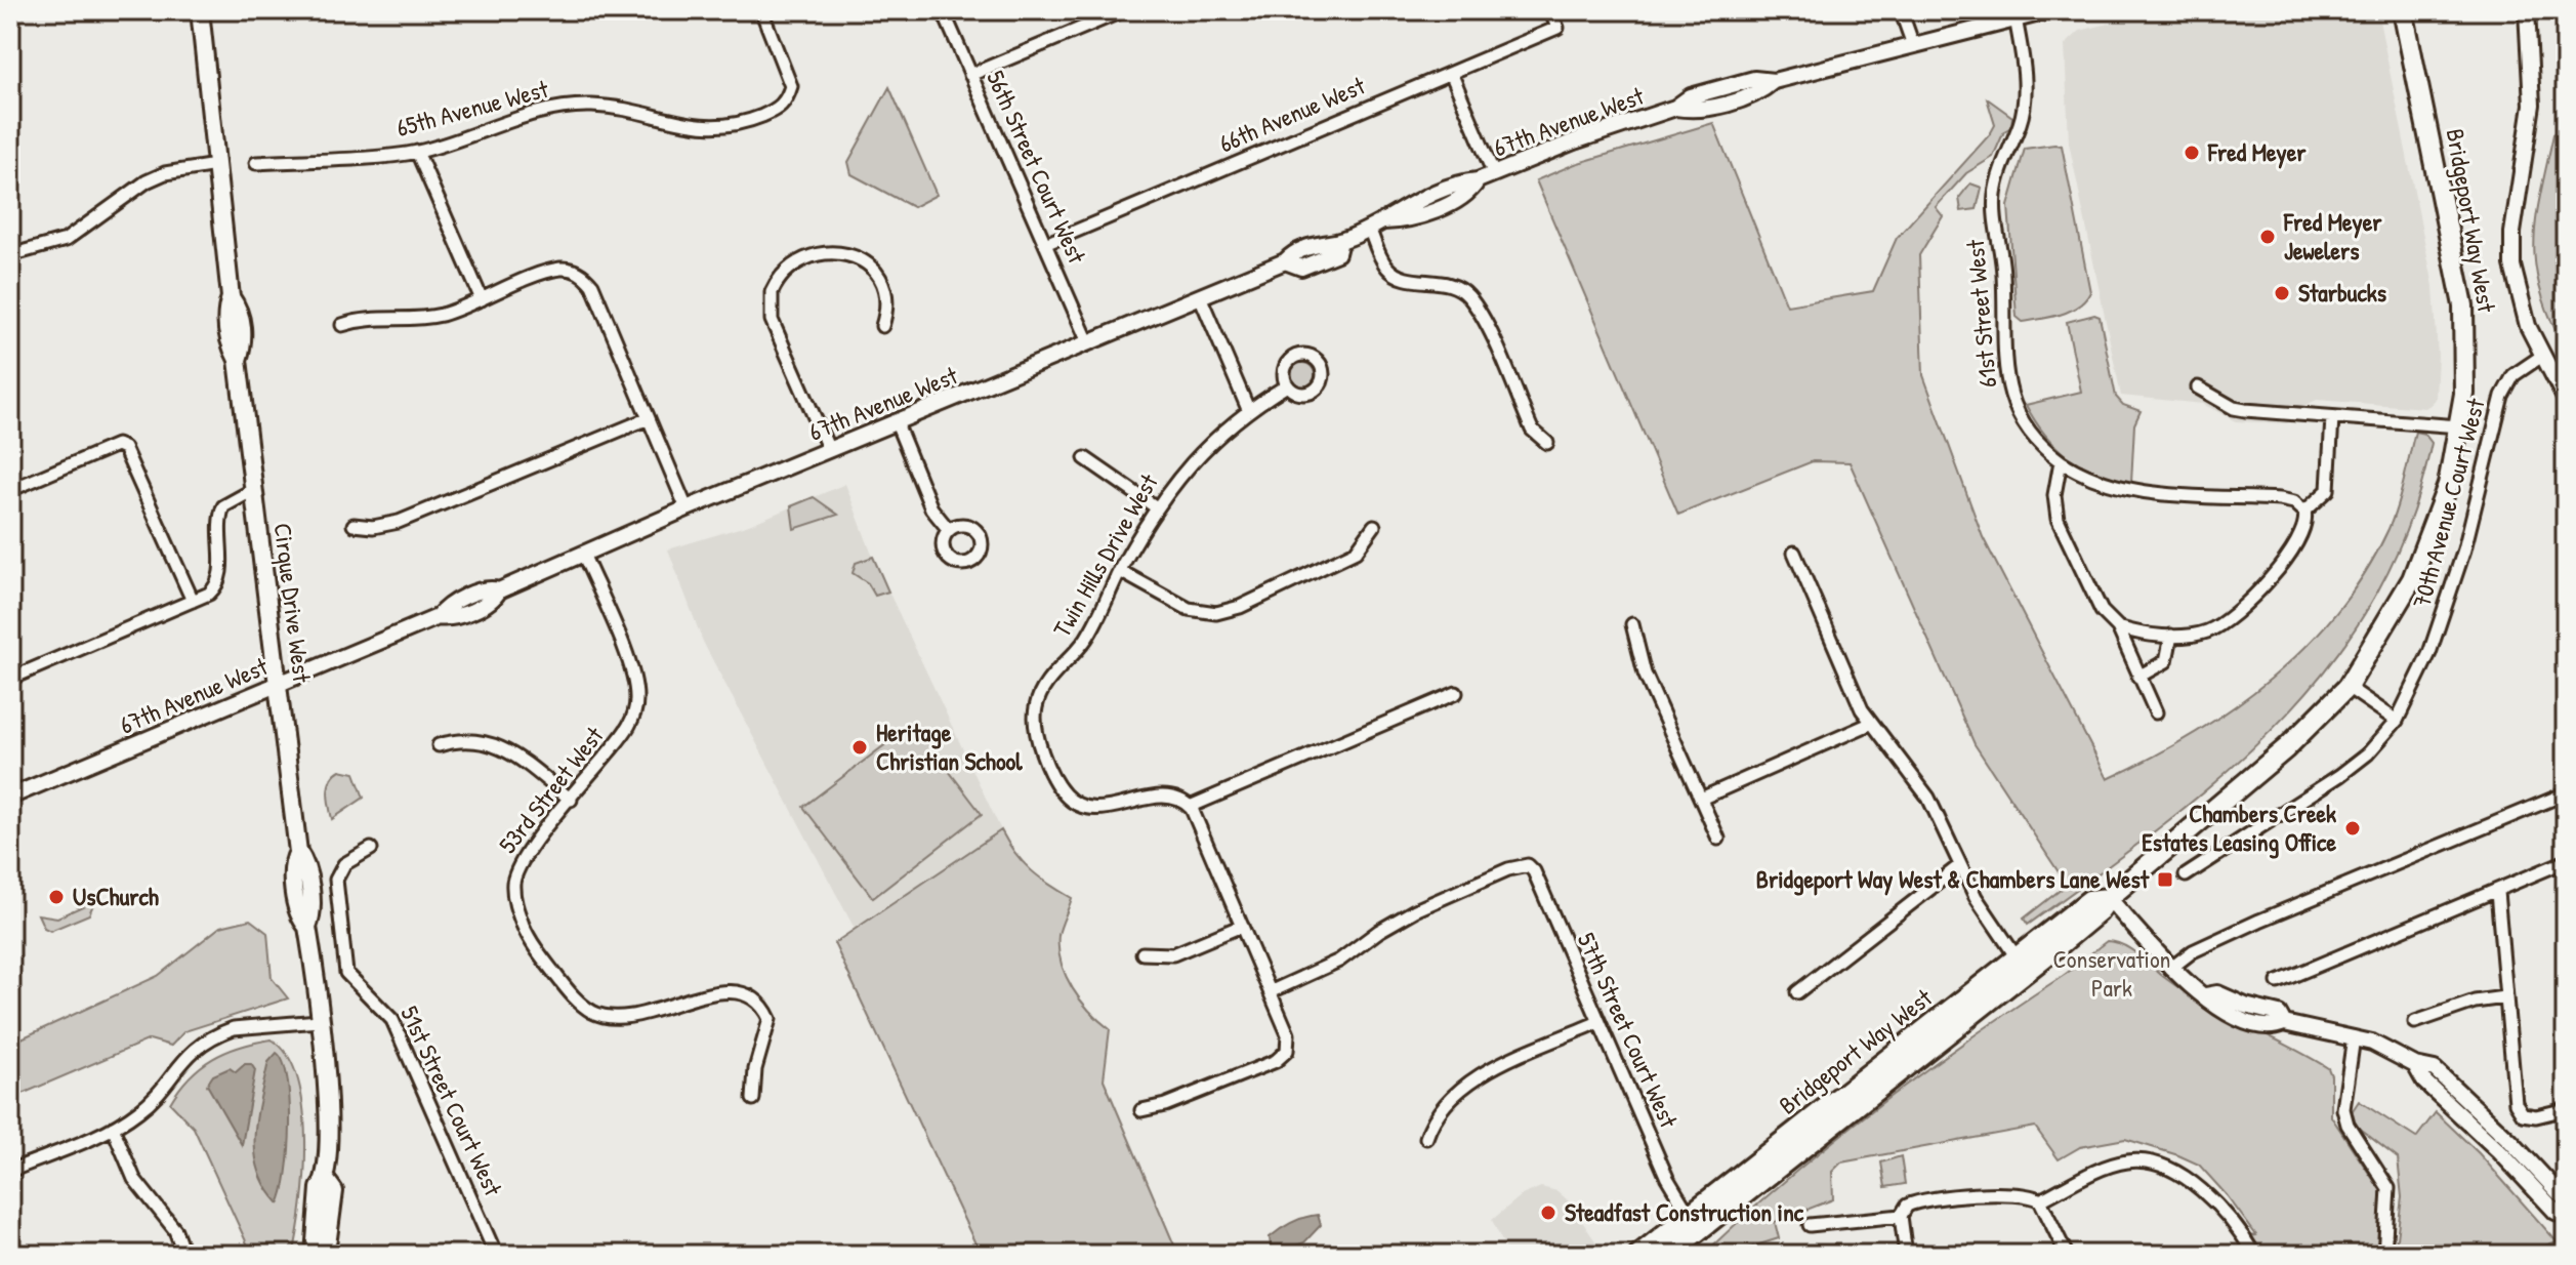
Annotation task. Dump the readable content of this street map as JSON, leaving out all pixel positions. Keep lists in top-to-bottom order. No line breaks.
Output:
{"streets":{"main road":["Bridgeport Way West","Cirque Drive West"],"street":["65th Avenue West","66th Avenue West","67th Avenue West","56th Street Court West","61st Street West","70th Avenue Court West","Twin Hills Drive West","53rd Street West","57th Street Court West","51st Street Court West"]},"crossings":[["66th Avenue West","56th Street Court West"],["67th Avenue West","56th Street Court West"],["67th Avenue West","61st Street West"],["67th Avenue West","Cirque Drive West"],["67th Avenue West","53rd Street West"],["Bridgeport Way West","57th Street Court West"]],"parks":["Conservation Park"],"places":{"other":["Fred Meyer","Fred Meyer Jewelers","Starbucks","Heritage Christian School","Chambers Creek Estates Leasing Office","UsChurch","Steadfast Construction inc"],"transit":["Bridgeport Way West & Chambers Lane West"]}}
